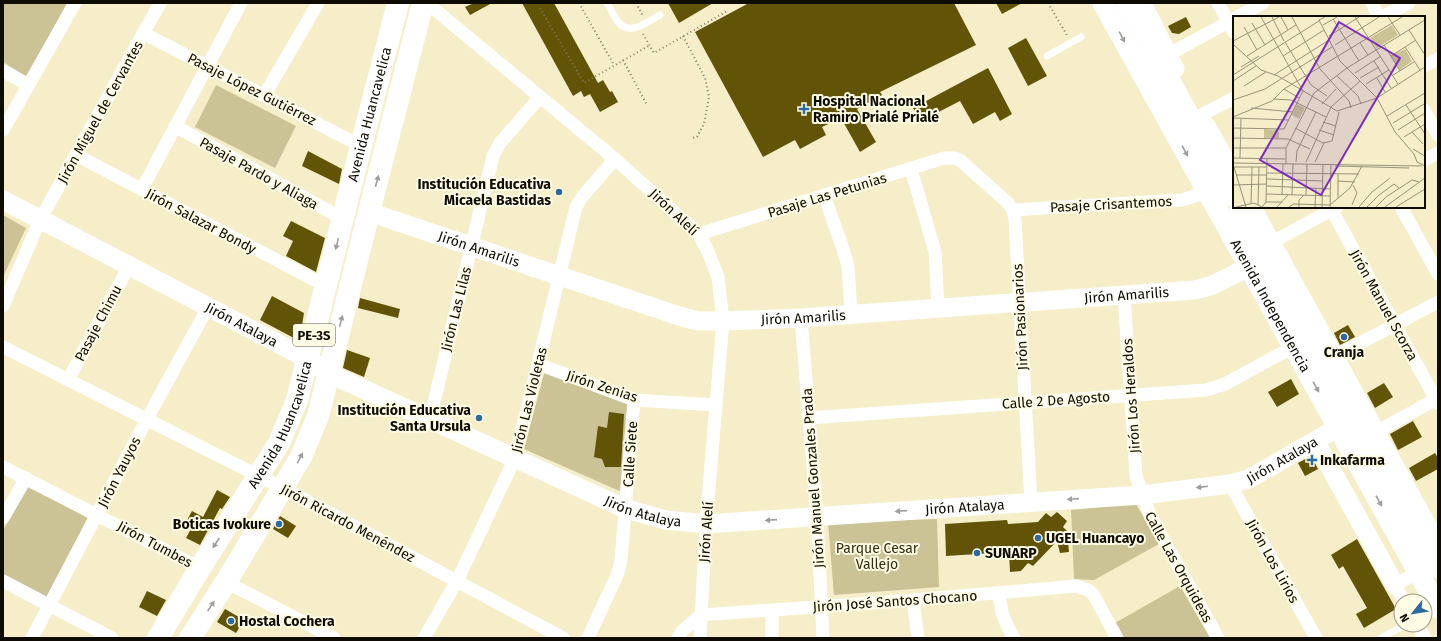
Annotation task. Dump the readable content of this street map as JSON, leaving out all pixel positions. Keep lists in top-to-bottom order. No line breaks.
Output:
{"streets":{"highway":["Avenida Huancavelica","PE-3S"],"main road":["Avenida Independencia"],"street":["Pasaje López Gutiérrez","Jirón Miguel de Cervantes","Pasaje Pardo y Aliaga","Pasaje Las Petunias","Pasaje Crisantemos","Jirón Alelí","Jirón Salazar Bondy","Jirón Amarilis","Jirón Manuel Scorza","Jirón Las Lilas","Jirón Pasionarios","Pasaje Chimu","Jirón Atalaya","Jirón Zenias","Jirón Los Heraldos","Jirón Las Violetas","Calle 2 De Agosto","Calle Siete","Jirón Yauyos","Jirón Manuel Gonzales Prada","Jirón Ricardo Menéndez","Jirón Tumbes","Jirón Los Lirios","Calle Las Orquideas","Jirón José Santos Chocano"]},"crossings":[["Pasaje López Gutiérrez","Jirón Miguel de Cervantes"],["Pasaje López Gutiérrez","Avenida Huancavelica"],["Jirón Miguel de Cervantes","Jirón Salazar Bondy"],["Jirón Miguel de Cervantes","Jirón Atalaya"],["Avenida Huancavelica","Pasaje Pardo y Aliaga"],["Avenida Huancavelica","Jirón Salazar Bondy"],["Avenida Huancavelica","Jirón Amarilis"],["Avenida Huancavelica","Jirón Atalaya"],["Avenida Huancavelica","Jirón Ricardo Menéndez"],["Avenida Huancavelica","Jirón Tumbes"],["Pasaje Las Petunias","Pasaje Crisantemos"],["Pasaje Las Petunias","Jirón Alelí"],["Pasaje Las Petunias","Jirón Pasionarios"],["Pasaje Crisantemos","Avenida Independencia"],["Pasaje Crisantemos","Jirón Pasionarios"],["Jirón Alelí","Jirón Amarilis"],["Jirón Alelí","Jirón Las Lilas"],["Jirón Alelí","Jirón Atalaya"],["Jirón Alelí","Jirón Zenias"],["Jirón Alelí","Jirón Las Violetas"],["Jirón Alelí","Jirón José Santos Chocano"],["Jirón Amarilis","Avenida Independencia"],["Jirón Amarilis","Jirón Las Lilas"],["Jirón Amarilis","Jirón Pasionarios"],["Jirón Amarilis","Jirón Los Heraldos"],["Jirón Amarilis","Jirón Las Violetas"],["Jirón Amarilis","Jirón Manuel Gonzales Prada"],["Avenida Independencia","Jirón Atalaya"],["Avenida Independencia","Calle 2 De Agosto"],["Jirón Las Lilas","Jirón Atalaya"],["Jirón Pasionarios","Jirón Atalaya"],["Jirón Pasionarios","Calle 2 De Agosto"],["Pasaje Chimu","Jirón Atalaya"],["Pasaje Chimu","Jirón Ricardo Menéndez"],["Jirón Atalaya","Jirón Los Heraldos"],["Jirón Atalaya","Jirón Las Violetas"],["Jirón Atalaya","Calle Siete"],["Jirón Atalaya","Jirón Yauyos"],["Jirón Atalaya","Jirón Manuel Gonzales Prada"],["Jirón Atalaya","Jirón Los Lirios"],["Jirón Atalaya","Calle Las Orquideas"],["Jirón Zenias","Jirón Las Violetas"],["Jirón Zenias","Calle Siete"],["Jirón Los Heraldos","Calle 2 De Agosto"],["Jirón Los Heraldos","Calle Las Orquideas"],["Jirón Las Violetas","Jirón Ricardo Menéndez"],["Calle 2 De Agosto","Jirón Manuel Gonzales Prada"],["Jirón Yauyos","Jirón Ricardo Menéndez"],["Jirón Yauyos","Jirón Tumbes"],["Jirón Manuel Gonzales Prada","Jirón José Santos Chocano"]],"one_way":["Jirón Atalaya"],"parks":["Parque Cesar Vallejo"],"places":{"health":["Hospital Nacional Ramiro Prialé Prialé","Inkafarma"],"other":["Institución Educativa Micaela Bastidas","Cranja","Institución Educativa Santa Ursula","Boticas Ivokure","UGEL Huancayo","SUNARP","Hostal Cochera"]},"north":"bottom left"}
